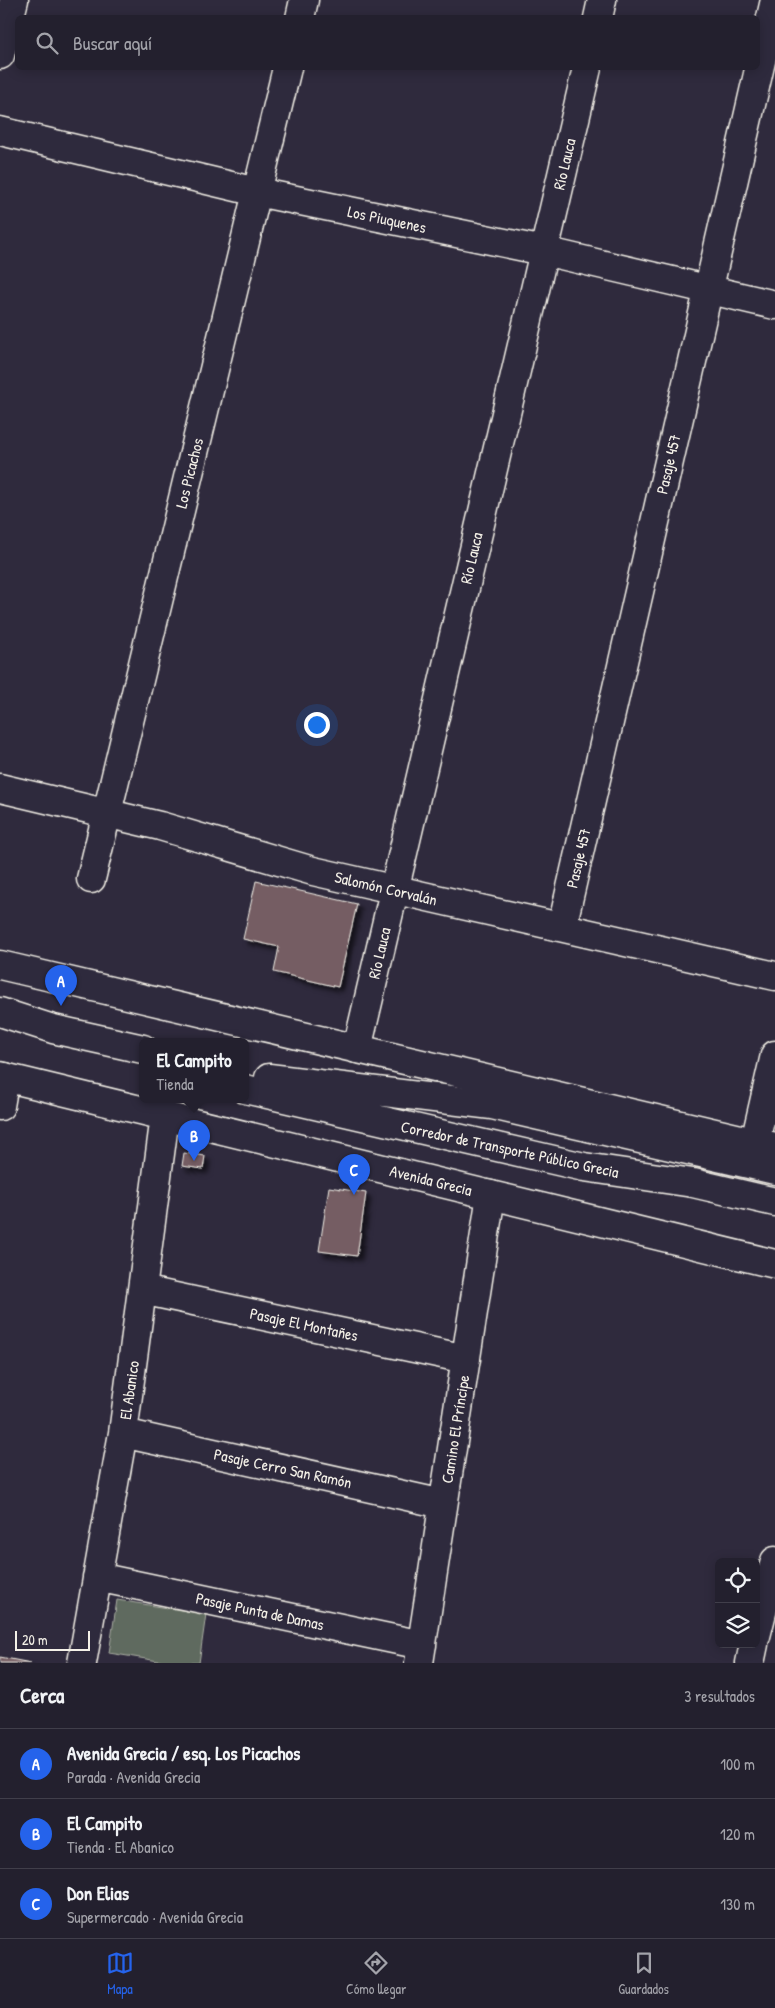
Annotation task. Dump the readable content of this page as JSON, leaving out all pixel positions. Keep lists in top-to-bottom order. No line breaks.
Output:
{"streets":{"street":["Río Lauca","Los Piuquenes","Pasaje 457","Los Picachos","Salomón Corvalán","Corredor de Transporte Público Grecia","Avenida Grecia","Pasaje El Montañes","El Abanico","Camino El Príncipe","Pasaje Cerro San Ramón","Pasaje Punta de Damas"]},"crossings":[["Río Lauca","Los Piuquenes"],["Río Lauca","Salomón Corvalán"],["Los Piuquenes","Pasaje 457"],["Los Piuquenes","Los Picachos"],["Pasaje 457","Salomón Corvalán"],["Los Picachos","Salomón Corvalán"],["Avenida Grecia","El Abanico"],["Avenida Grecia","Camino El Príncipe"],["Pasaje El Montañes","El Abanico"],["Pasaje El Montañes","Camino El Príncipe"],["El Abanico","Pasaje Cerro San Ramón"],["El Abanico","Pasaje Punta de Damas"],["Camino El Príncipe","Pasaje Cerro San Ramón"],["Camino El Príncipe","Pasaje Punta de Damas"]],"scale_bar":"20 m","page":{"search":"Buscar aquí","pins":["A","B","C"],"popup":["El Campito","Tienda"],"scale":"20 m","heading":["Cerca","3 resultados"],"list":[{"mark":"A","name":"Avenida Grecia / esq. Los Picachos","note":"Parada · Avenida Grecia","value":"100 m"},{"mark":"B","name":"El Campito","note":"Tienda · El Abanico","value":"120 m"},{"mark":"C","name":"Don Elias","note":"Supermercado · Avenida Grecia","value":"130 m"}],"nav":["Mapa","Cómo llegar","Guardados"]}}
